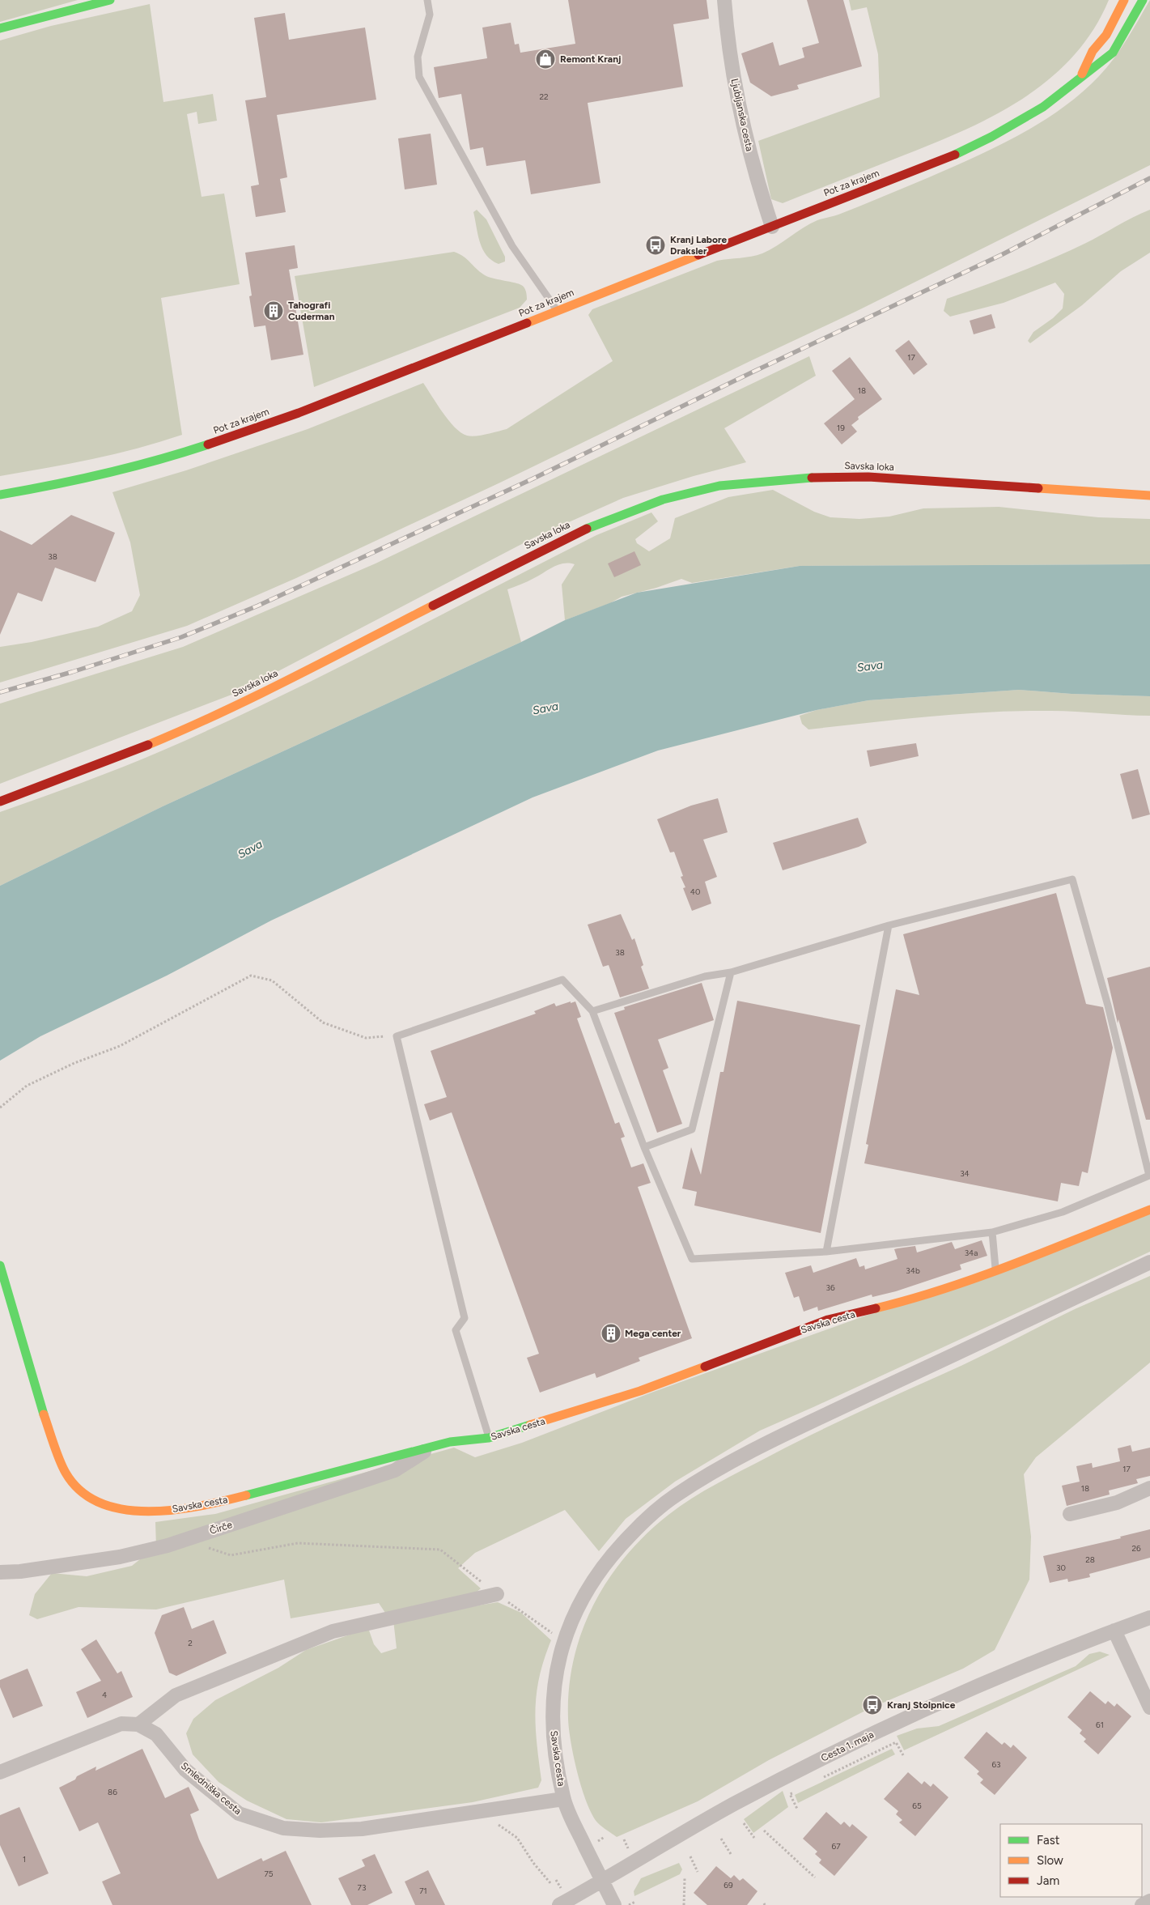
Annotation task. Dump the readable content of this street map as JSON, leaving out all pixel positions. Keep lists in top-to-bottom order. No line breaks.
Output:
{"streets":{"street":["Ljubljanska cesta","Pot za krajem","Savska loka","Savska cesta","Čirče","Cesta 1. maja","Smledniška cesta"]},"crossings":[["Ljubljanska cesta","Pot za krajem"],["Savska cesta","Čirče"],["Savska cesta","Cesta 1. maja"],["Savska cesta","Smledniška cesta"]],"water":["Sava"],"places":{"shop":["Remont Kranj"],"bus stop":["Kranj Labore Draksler","Kranj Stolpnice"],"building":["Tahografi Cuderman","Mega center"]},"house_numbers":["22","17","18","19","38","40","38","34","34a","34b","36","17","18","26","28","30","2","4","61","63","86","65","67","1","75","69","73","71"],"legend":["Fast","Slow","Jam"]}
